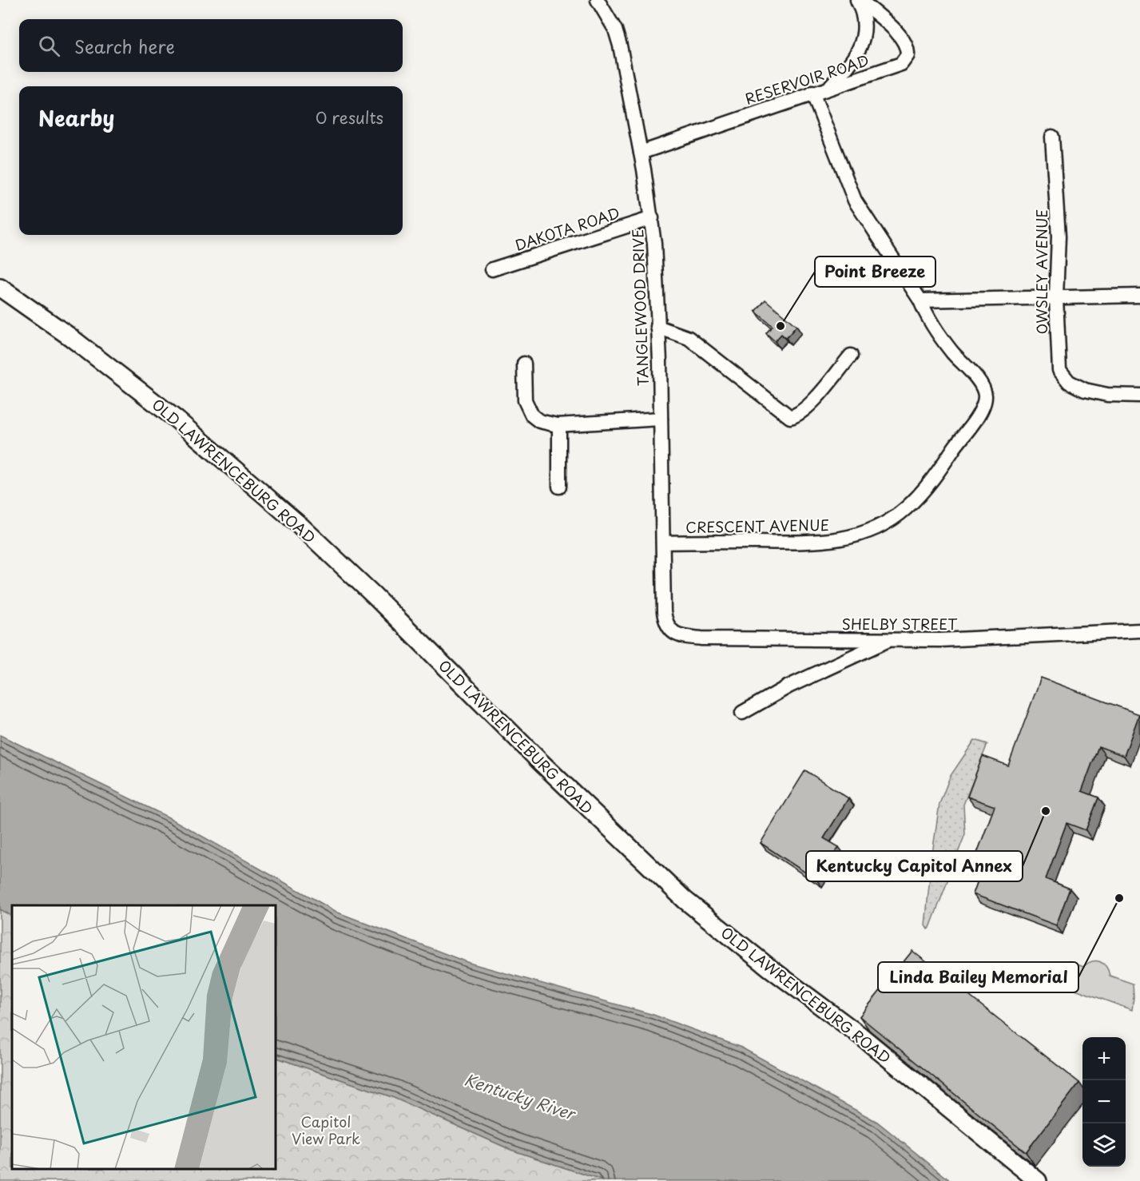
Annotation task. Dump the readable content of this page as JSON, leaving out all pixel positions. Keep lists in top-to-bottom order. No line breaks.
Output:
{"streets":{"main road":["OLD LAWRENCEBURG ROAD"],"street":["RESERVOIR ROAD","DAKOTA ROAD","OWSLEY AVENUE","TANGLEWOOD DRIVE","CRESCENT AVENUE","SHELBY STREET"]},"crossings":[["RESERVOIR ROAD","TANGLEWOOD DRIVE"],["DAKOTA ROAD","TANGLEWOOD DRIVE"],["TANGLEWOOD DRIVE","CRESCENT AVENUE"],["TANGLEWOOD DRIVE","SHELBY STREET"]],"water":["Kentucky River"],"parks":["Capitol View Park"],"places":["Point Breeze","Kentucky Capitol Annex","Linda Bailey Memorial"],"page":{"search":"Search here","heading":["Nearby","0 results"],"map_buttons":["+","−"]}}
